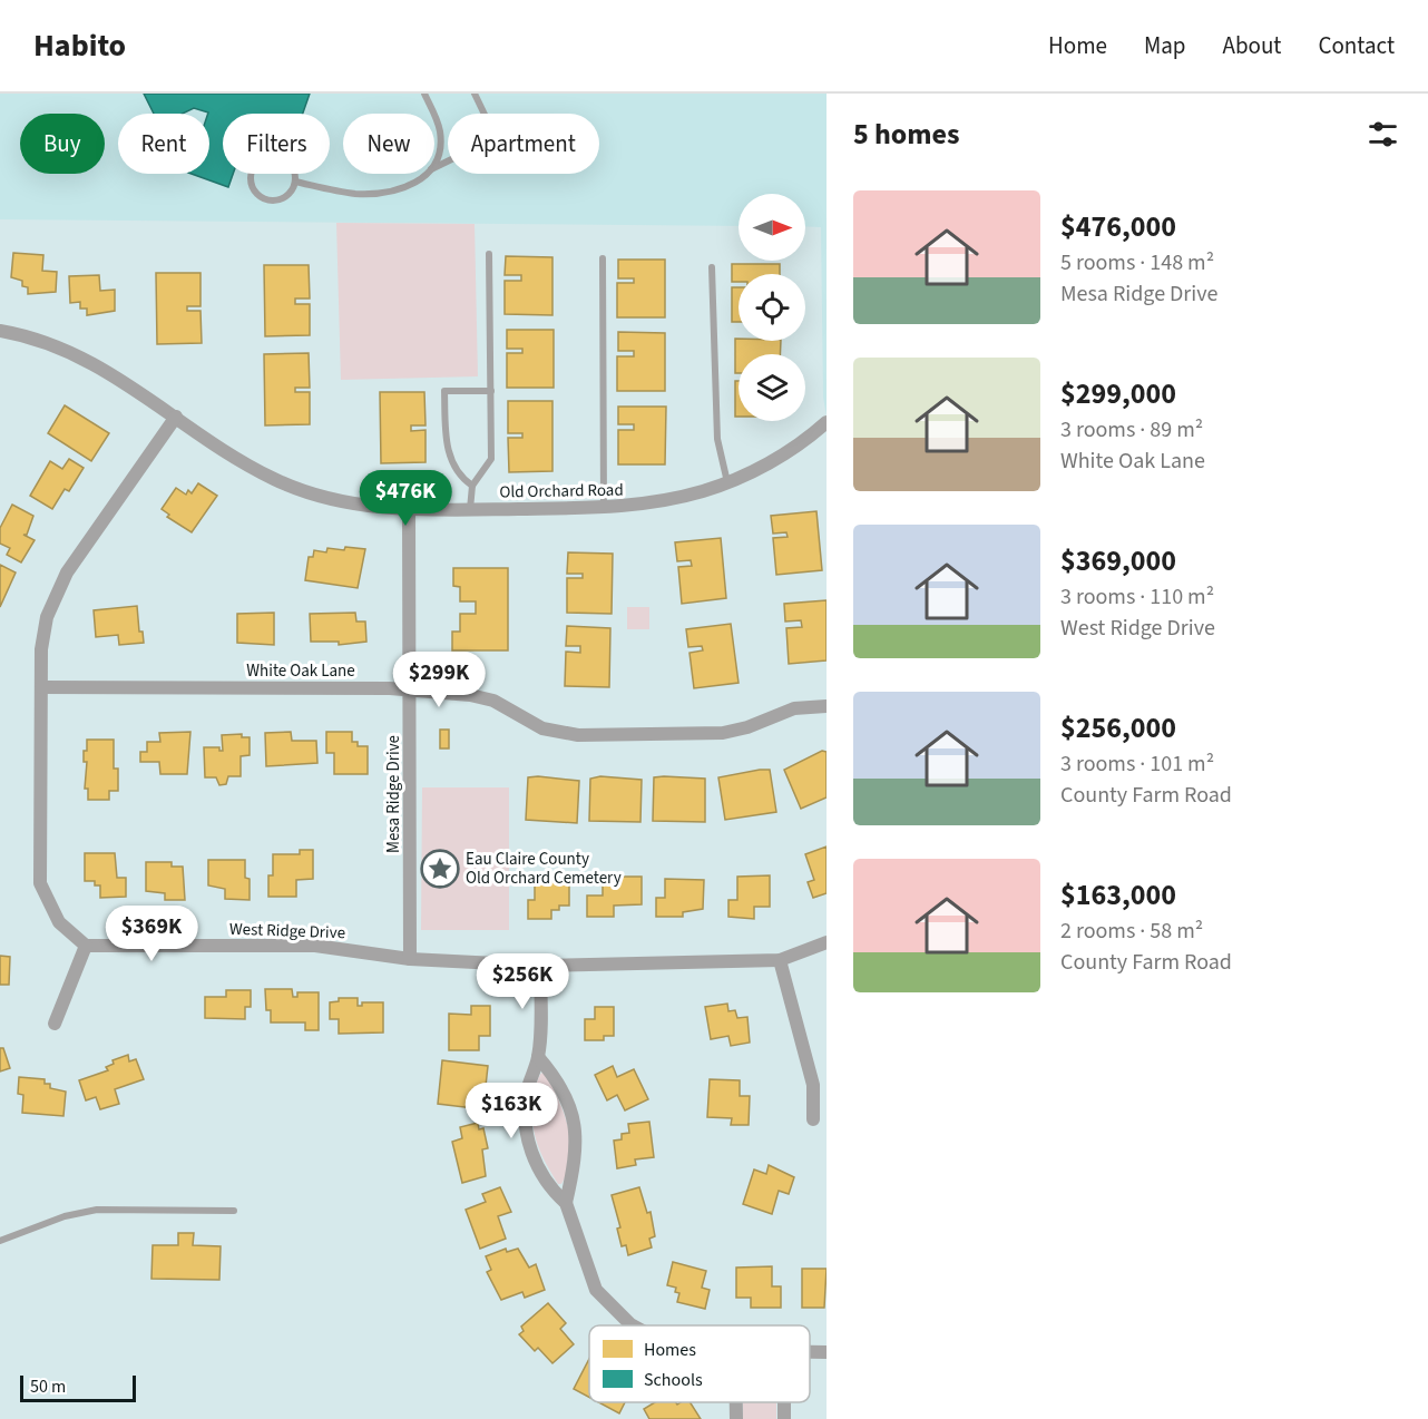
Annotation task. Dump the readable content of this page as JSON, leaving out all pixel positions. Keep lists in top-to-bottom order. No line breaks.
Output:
{"streets":{"street":["Old Orchard Road","White Oak Lane","Mesa Ridge Drive","West Ridge Drive"]},"crossings":[["Old Orchard Road","Mesa Ridge Drive"],["White Oak Lane","Mesa Ridge Drive"],["Mesa Ridge Drive","West Ridge Drive"]],"places":{"place":["Eau Claire County Old Orchard Cemetery"]},"legend":["Homes","Schools"],"scale_bar":"50 m","north":"right","page":{"header":"Habito","nav":["Home","Map","About","Contact"],"heading":"5 homes","chip":["Buy","Rent","Filters","New","Apartment"],"list":[{"name":"$476,000","note":"5 rooms · 148 m² · Mesa Ridge Drive"},{"name":"$299,000","note":"3 rooms · 89 m² · White Oak Lane"},{"name":"$369,000","note":"3 rooms · 110 m² · West Ridge Drive"},{"name":"$256,000","note":"3 rooms · 101 m² · County Farm Road"},{"name":"$163,000","note":"2 rooms · 58 m² · County Farm Road"}],"price":["$476K","$299K","$369K","$256K","$163K"],"scale":"50 m"}}
